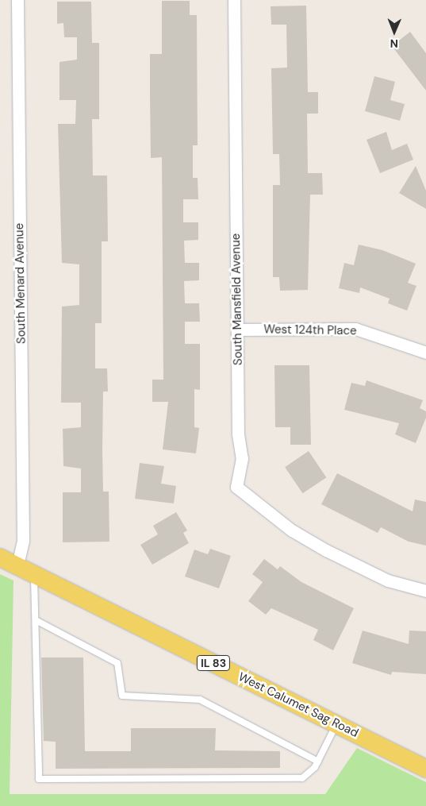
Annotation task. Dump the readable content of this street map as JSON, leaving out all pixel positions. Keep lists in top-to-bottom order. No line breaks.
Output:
{"streets":{"main road":["IL 83","West Calumet Sag Road"],"street":["South Menard Avenue","South Mansfield Avenue","West 124th Place"]},"crossings":[["South Menard Avenue","West Calumet Sag Road"],["South Mansfield Avenue","West 124th Place"]],"north":"bottom"}
